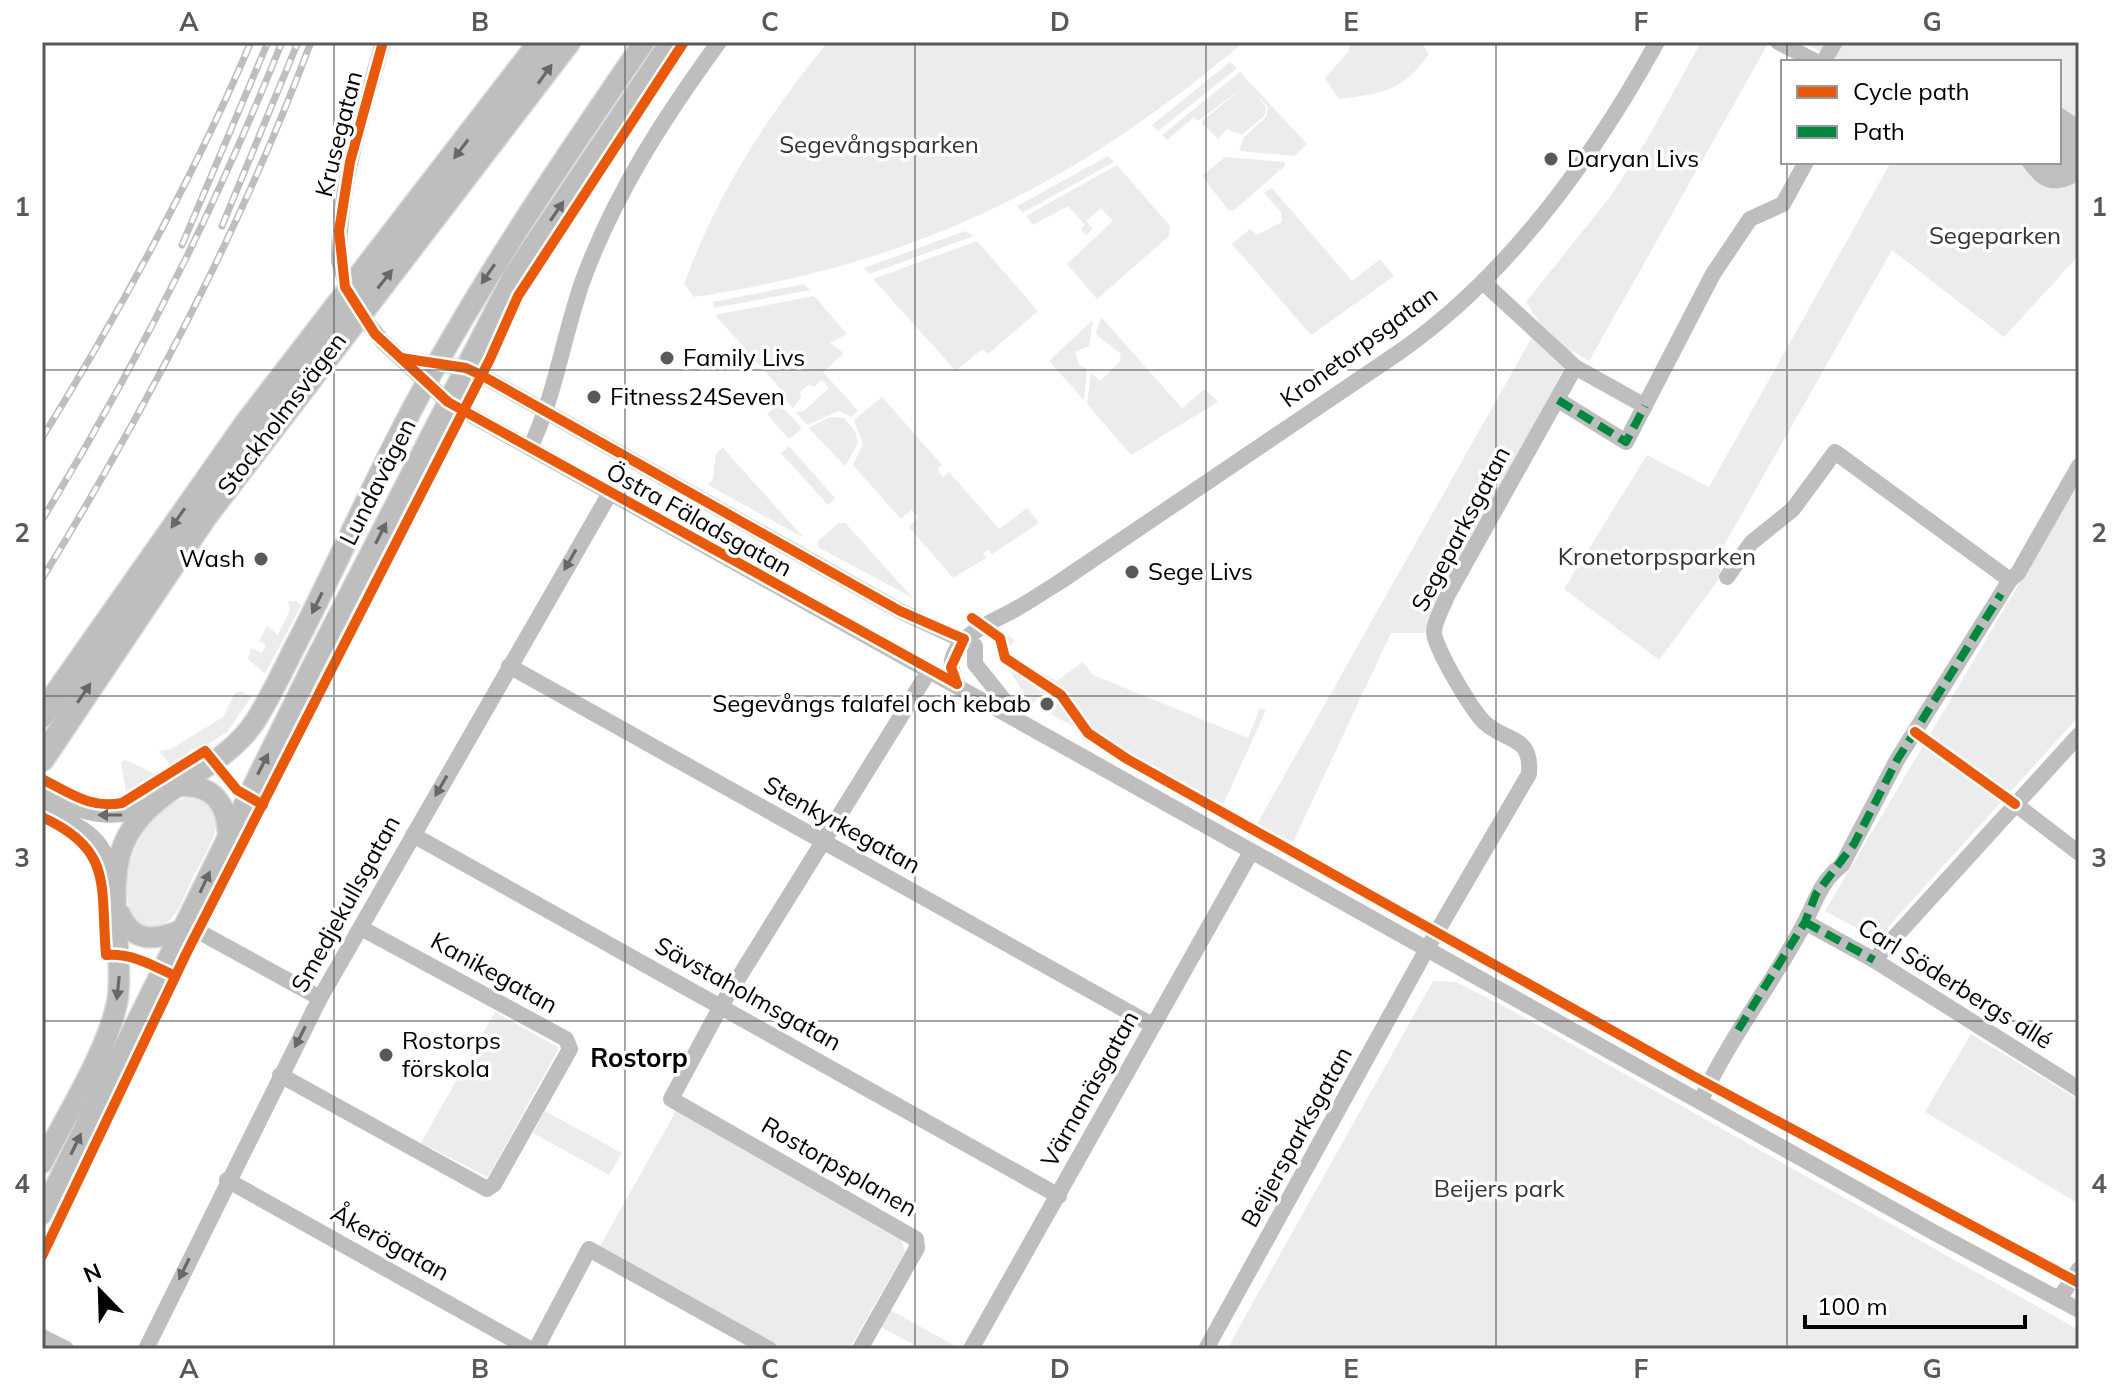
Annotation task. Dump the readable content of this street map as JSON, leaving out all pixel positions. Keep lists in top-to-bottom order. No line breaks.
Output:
{"streets":{"highway":["Stockholmsvägen"],"main road":["Lundavägen"],"street":["Krusegatan","Kronetorpsgatan","Östra Fäladsgatan","Segeparksgatan","Stenkyrkegatan","Smedjekullsgatan","Kanikegatan","Carl Söderbergs allé","Sävstaholmsgatan","Värnanäsgatan","Beijersparksgatan","Rostorpsplanen","Åkerögatan"]},"crossings":[["Krusegatan","Lundavägen"],["Krusegatan","Östra Fäladsgatan"],["Kronetorpsgatan","Östra Fäladsgatan"],["Lundavägen","Östra Fäladsgatan"],["Östra Fäladsgatan","Segeparksgatan"],["Östra Fäladsgatan","Smedjekullsgatan"],["Östra Fäladsgatan","Värnanäsgatan"],["Östra Fäladsgatan","Beijersparksgatan"],["Segeparksgatan","Beijersparksgatan"],["Stenkyrkegatan","Smedjekullsgatan"],["Stenkyrkegatan","Värnanäsgatan"],["Smedjekullsgatan","Kanikegatan"],["Smedjekullsgatan","Sävstaholmsgatan"],["Smedjekullsgatan","Åkerögatan"],["Sävstaholmsgatan","Värnanäsgatan"],["Sävstaholmsgatan","Rostorpsplanen"]],"one_way":["Smedjekullsgatan"],"districts":["Rostorp"],"parks":["Segevångsparken","Segeparken","Kronetorpsparken","Beijers park"],"places":["Daryan Livs","Family Livs","Fitness24Seven","Wash","Sege Livs","Segevångs falafel och kebab","Rostorps förskola"],"legend":["Cycle path","Path"],"scale_bar":"100 m","north":"top left","grid":{"columns":["A","B","C","D","E","F","G"],"rows":["1","2","3","4"]}}
